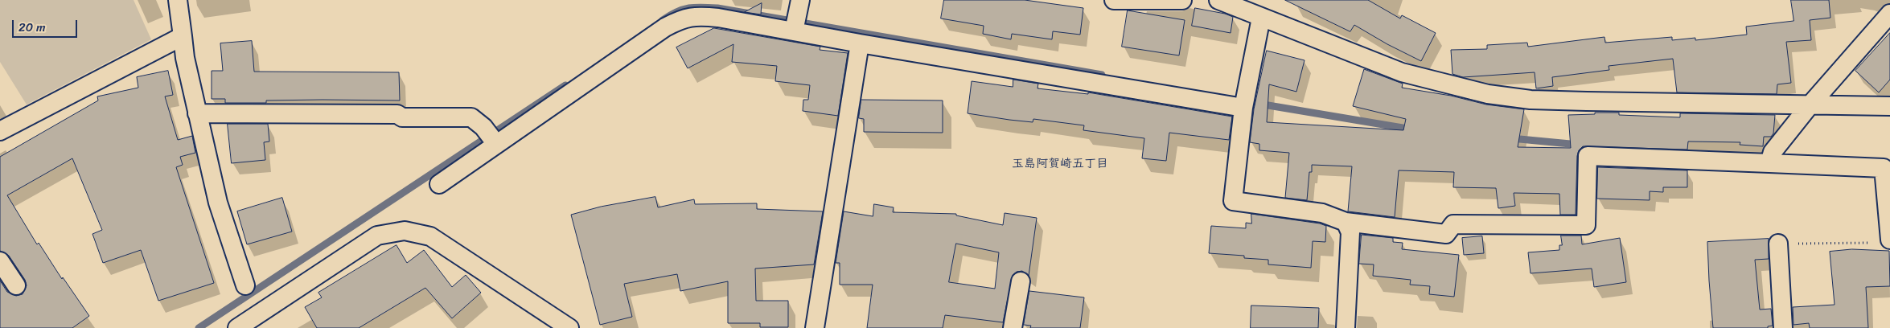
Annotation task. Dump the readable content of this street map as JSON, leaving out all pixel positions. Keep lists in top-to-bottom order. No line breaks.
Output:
{"districts":["玉島阿賀崎五丁目"],"scale_bar":"20 m"}
